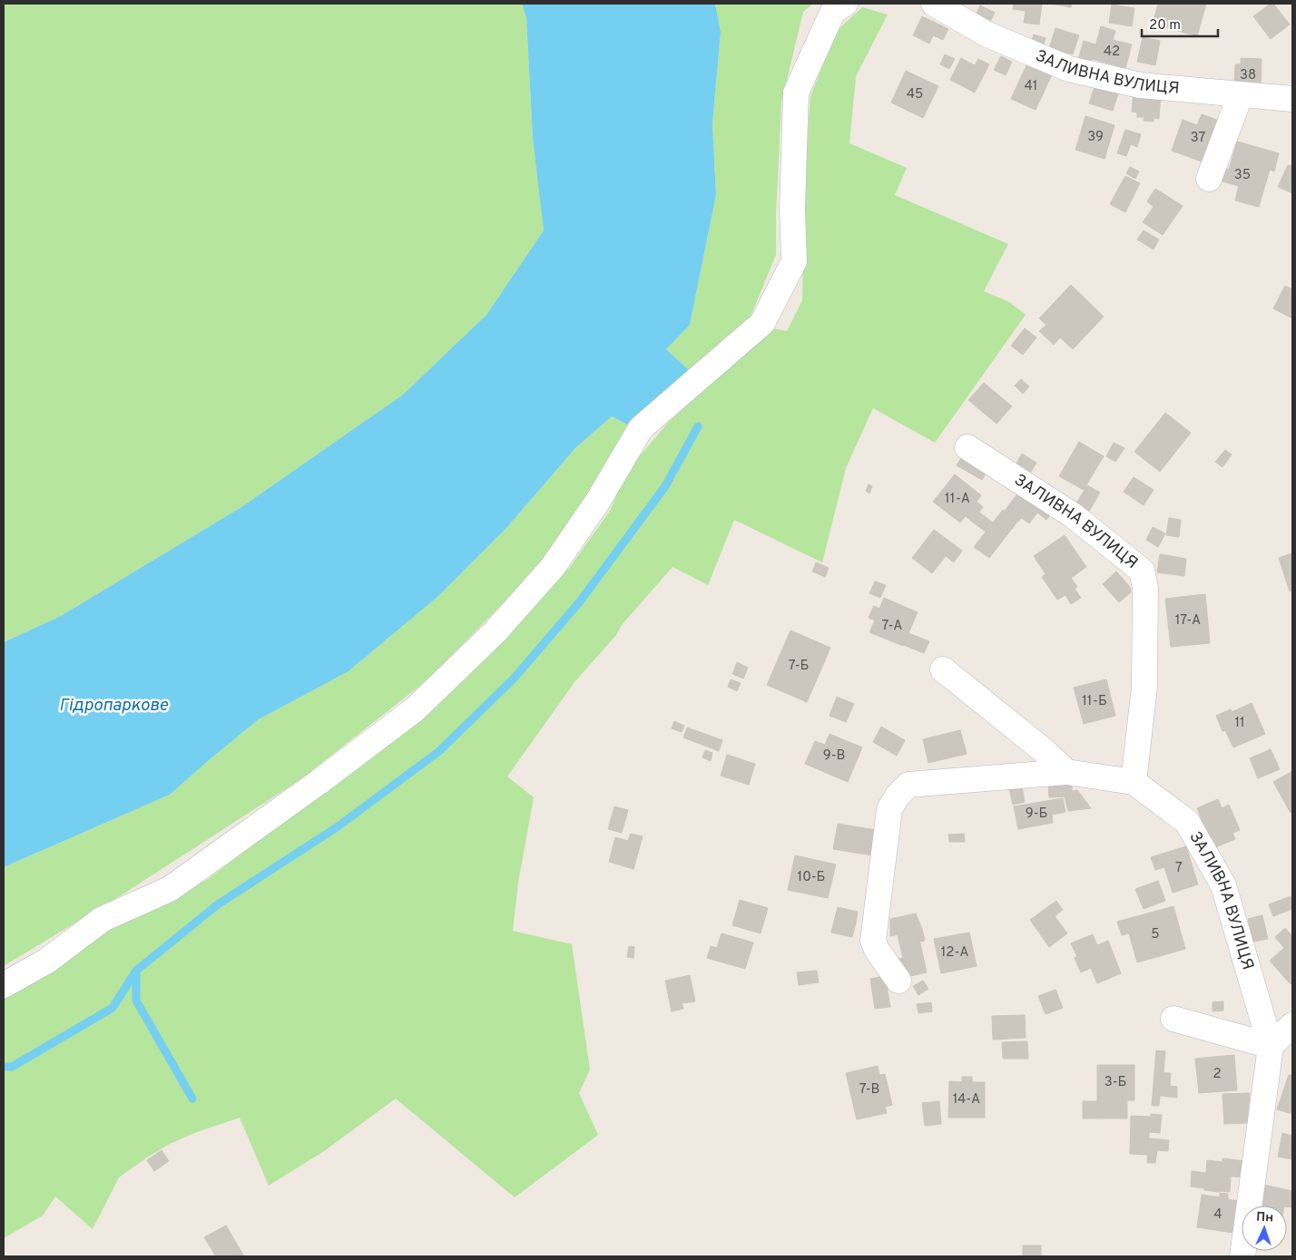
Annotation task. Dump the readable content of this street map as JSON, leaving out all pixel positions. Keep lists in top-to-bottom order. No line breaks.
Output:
{"streets":{"street":["ЗАЛИВНА ВУЛИЦЯ"]},"water":["Гідропаркове"],"house_numbers":["42","38","41","45","39","37","35","11-А","17-А","7-А","7-Б","11-Б","11","9-В","9-Б","7","10-Б","5","12-А","2","3-Б","7-В","14-А","4"],"scale_bar":"20 m","north":"top"}
